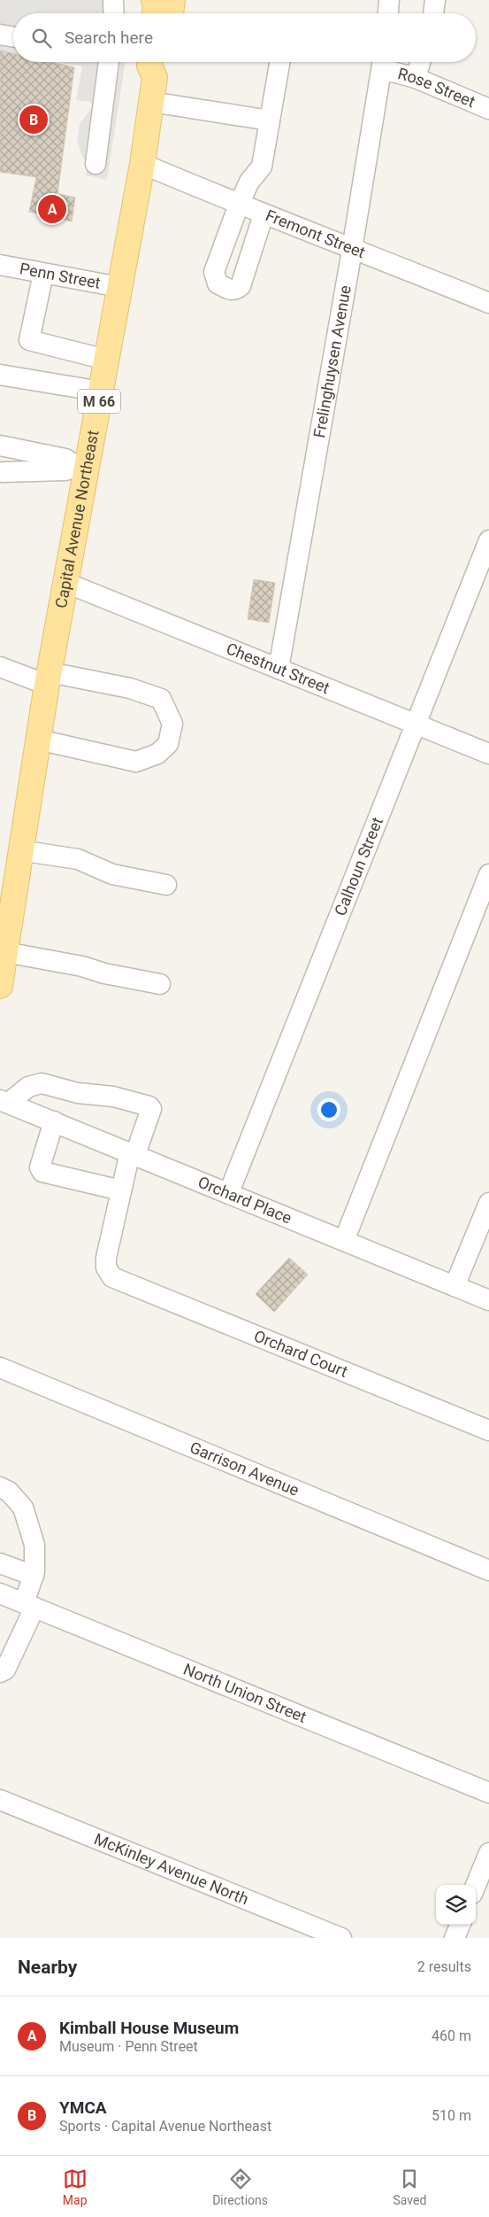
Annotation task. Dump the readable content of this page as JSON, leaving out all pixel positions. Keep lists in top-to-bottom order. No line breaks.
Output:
{"streets":{"main road":["M 66","Capital Avenue Northeast"],"street":["Rose Street","Fremont Street","Penn Street","Frelinghuysen Avenue","Chestnut Street","Calhoun Street","Orchard Place","Orchard Court","Garrison Avenue","North Union Street","McKinley Avenue North"]},"crossings":[["Fremont Street","Frelinghuysen Avenue"],["Fremont Street","Capital Avenue Northeast"],["Penn Street","Capital Avenue Northeast"],["Frelinghuysen Avenue","Chestnut Street"],["M 66","Capital Avenue Northeast"],["Capital Avenue Northeast","Chestnut Street"],["Chestnut Street","Calhoun Street"],["Calhoun Street","Orchard Place"]],"page":{"search":"Search here","pins":["B","A"],"heading":["Nearby","2 results"],"list":[{"mark":"A","name":"Kimball House Museum","note":"Museum · Penn Street","value":"460 m"},{"mark":"B","name":"YMCA","note":"Sports · Capital Avenue Northeast","value":"510 m"}],"nav":["Map","Directions","Saved"]}}
